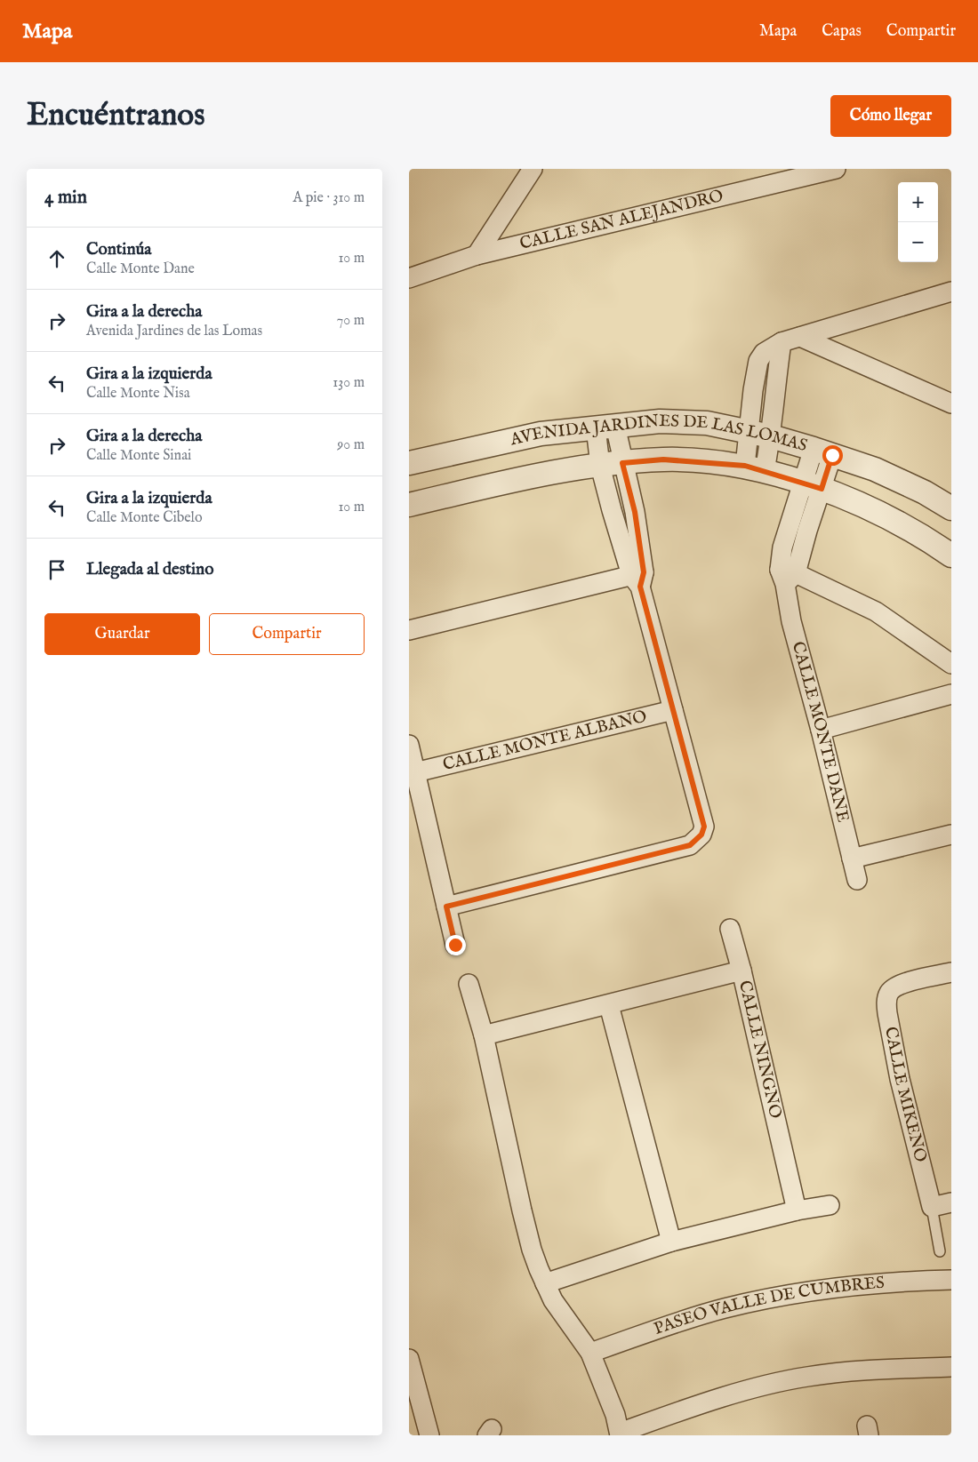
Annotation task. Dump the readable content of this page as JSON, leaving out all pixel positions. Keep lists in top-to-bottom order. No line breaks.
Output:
{"streets":{"street":["CALLE SAN ALEJANDRO","AVENIDA JARDINES DE LAS LOMAS","CALLE MONTE DANE","CALLE MONTE ALBANO","CALLE NINGNO","CALLE MIKENO","PASEO VALLE DE CUMBRES"]},"crossings":[["AVENIDA JARDINES DE LAS LOMAS","CALLE MONTE DANE"]],"page":{"header":"Mapa","nav":["Mapa","Capas","Compartir"],"buttons":["Cómo llegar",["Guardar","Compartir"]],"title":"Encuéntranos","heading":["4 min","A pie · 310 m"],"map_buttons":["+","−"],"list":[["Continúa","Calle Monte Dane","10 m"],["Gira a la derecha","Avenida Jardines de las Lomas","70 m"],["Gira a la izquierda","Calle Monte Nisa","130 m"],["Gira a la derecha","Calle Monte Sinai","90 m"],["Gira a la izquierda","Calle Monte Cibelo","10 m"],"Llegada al destino"]}}
